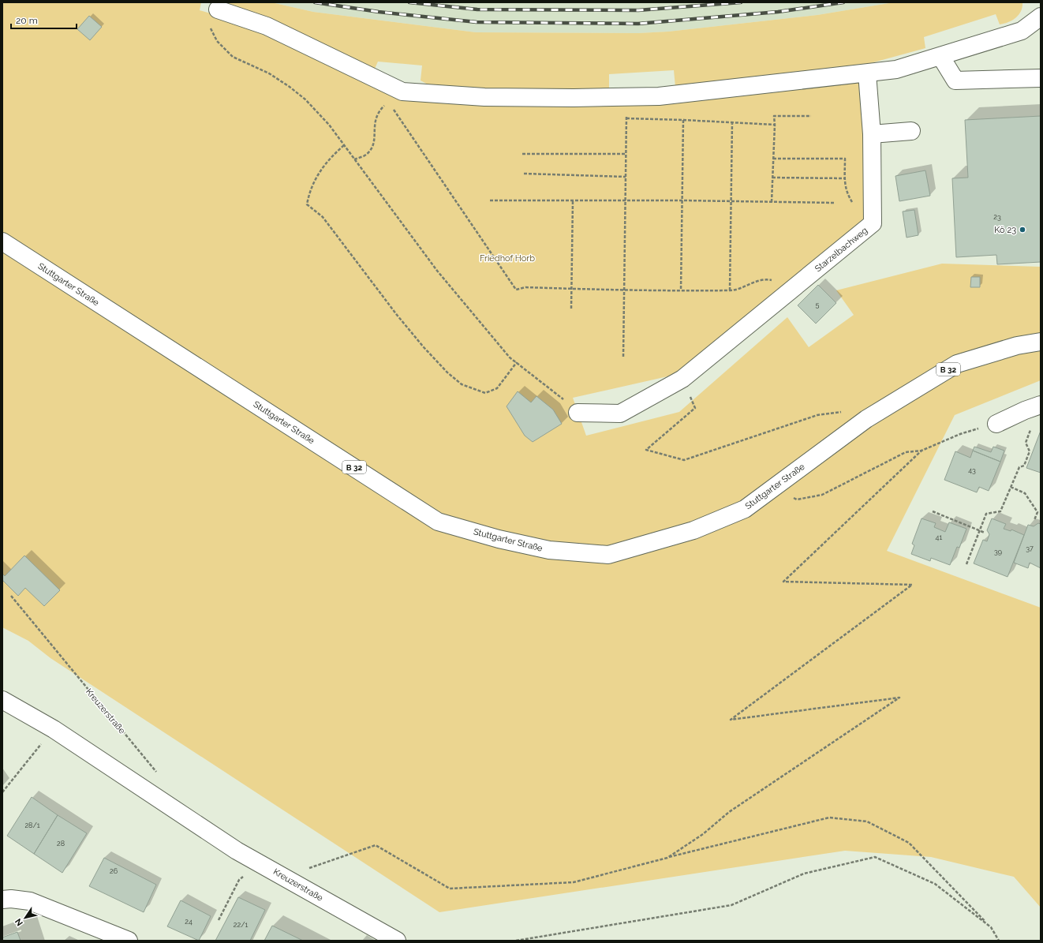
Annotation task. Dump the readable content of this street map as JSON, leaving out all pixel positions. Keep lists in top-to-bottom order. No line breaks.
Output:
{"streets":{"street":["Starzelbachweg","Stuttgarter Straße","B 32","Kreuzerstraße"]},"parks":["Friedhof Horb"],"places":["Kö 23"],"house_numbers":["23","5","43","41","37","39","28/1","28","26","24","22/1"],"scale_bar":"20 m","north":"bottom left"}
